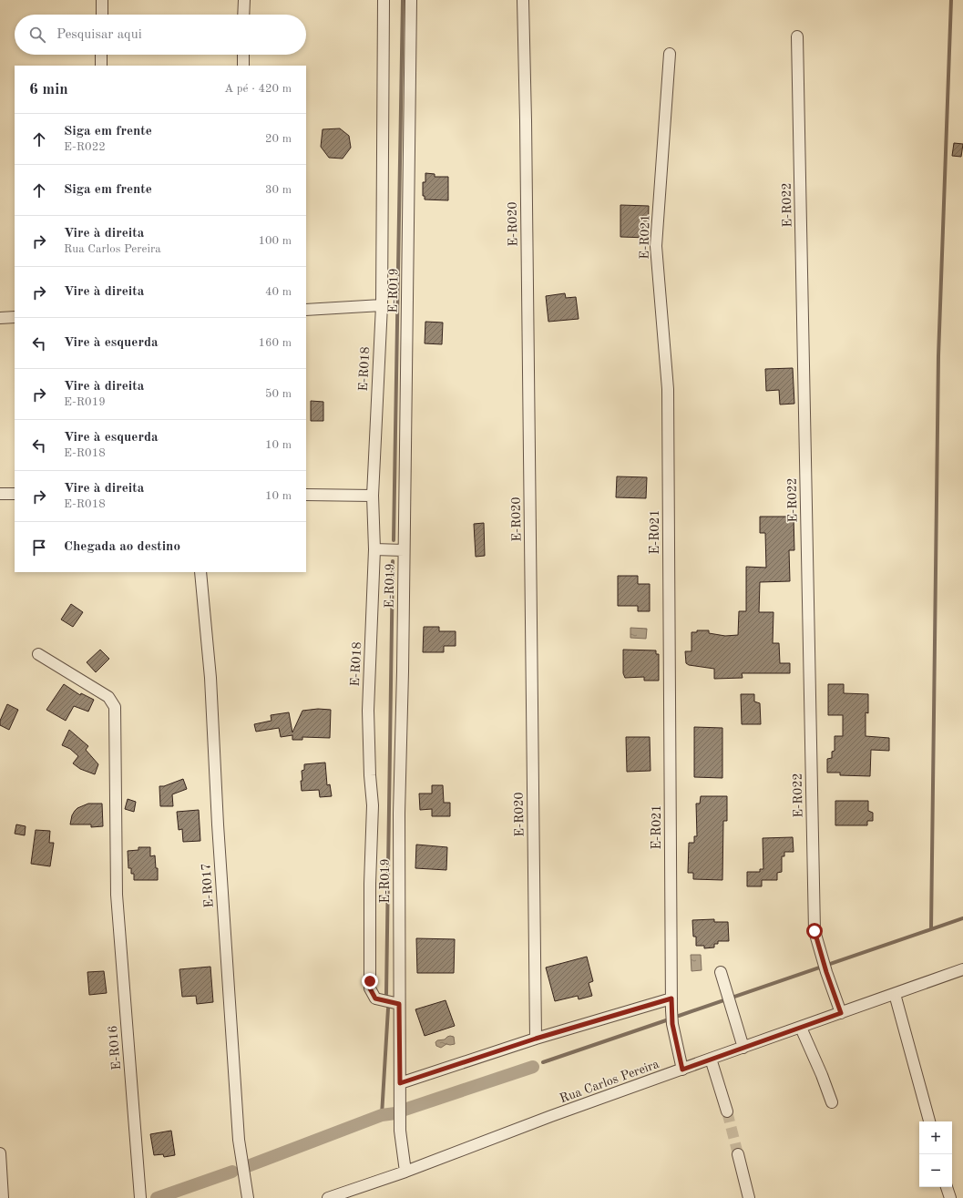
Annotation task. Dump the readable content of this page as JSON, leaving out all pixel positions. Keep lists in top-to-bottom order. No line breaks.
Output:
{"streets":{"street":["E-R022","E-R020","E-R021","E-R019","E-R018","E-R017","E-R016","Rua Carlos Pereira"]},"crossings":[["E-R022","Rua Carlos Pereira"],["E-R021","Rua Carlos Pereira"],["E-R019","E-R018"],["E-R019","Rua Carlos Pereira"]],"page":{"search":"Pesquisar aqui","heading":["6 min","A pé · 420 m"],"list":[["Siga em frente","E-R022","20 m"],["Siga em frente","30 m"],["Vire à direita","Rua Carlos Pereira","100 m"],["Vire à direita","40 m"],["Vire à esquerda","160 m"],["Vire à direita","E-R019","50 m"],["Vire à esquerda","E-R018","10 m"],["Vire à direita","E-R018","10 m"],"Chegada ao destino"],"map_buttons":["+","−"]}}
